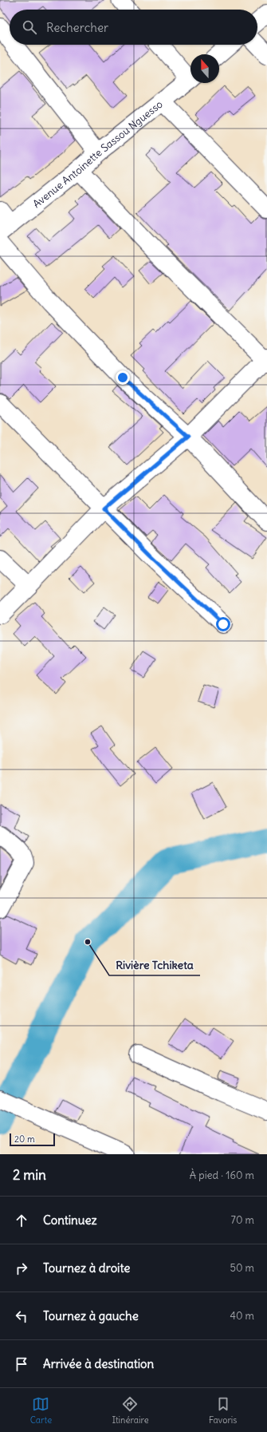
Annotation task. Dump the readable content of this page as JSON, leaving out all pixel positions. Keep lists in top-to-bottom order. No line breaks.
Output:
{"streets":{"street":["Avenue Antoinette Sassou Nguesso"]},"places":["Rivière Tchiketa"],"scale_bar":"20 m","north":"top","page":{"search":"Rechercher","scale":"20 m","heading":["2 min","À pied · 160 m"],"list":[["Continuez","70 m"],["Tournez à droite","50 m"],["Tournez à gauche","40 m"],"Arrivée à destination"],"nav":["Carte","Itinéraire","Favoris"]}}
